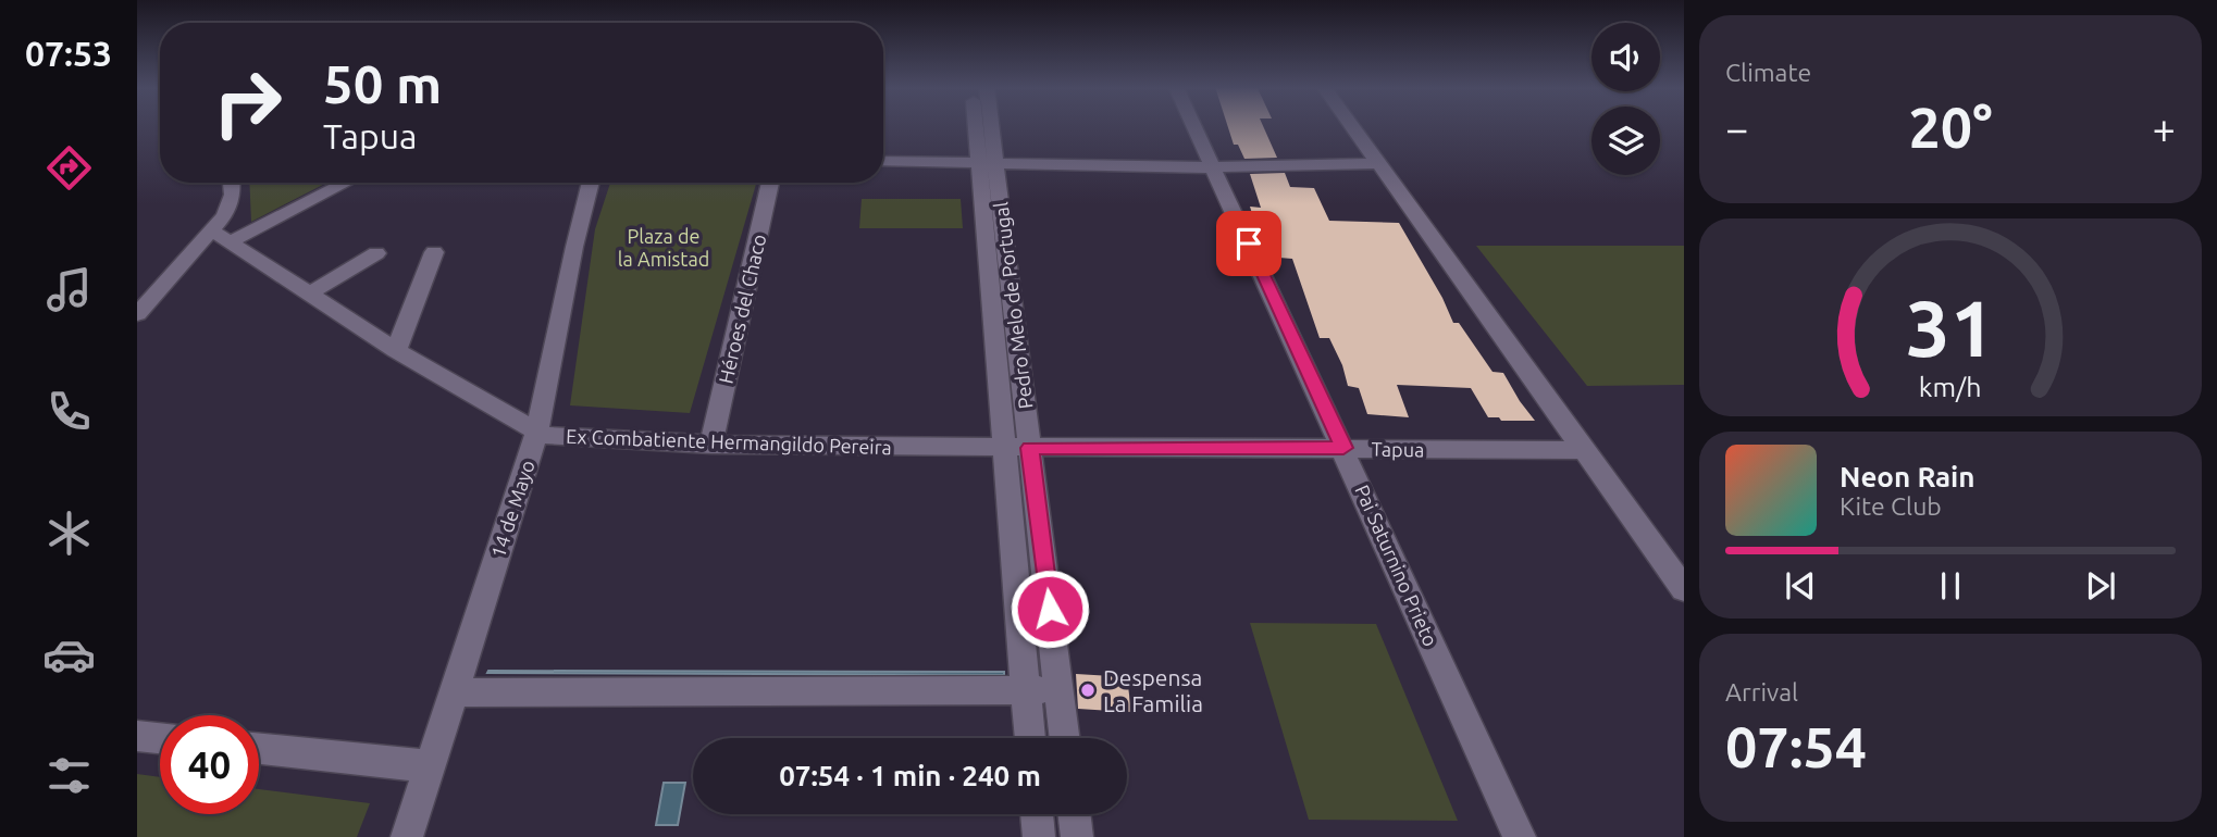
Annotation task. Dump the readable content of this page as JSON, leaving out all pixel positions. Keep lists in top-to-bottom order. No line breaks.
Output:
{"streets":{"street":["Pedro Melo de Portugal","Héroes del Chaco","Ex Combatiente Hermangildo Pereira","Tapua","14 de Mayo","Pai Saturnino Prieto"]},"crossings":[["Pedro Melo de Portugal","Ex Combatiente Hermangildo Pereira"],["Pedro Melo de Portugal","Tapua"],["Héroes del Chaco","Ex Combatiente Hermangildo Pereira"],["Ex Combatiente Hermangildo Pereira","Tapua"],["Ex Combatiente Hermangildo Pereira","14 de Mayo"],["Tapua","Pai Saturnino Prieto"]],"parks":["Plaza de la Amistad"],"places":["Despensa La Familia"],"page":{"tabs":"07:53","tile":["Climate",["Arrival","07:54"]],"turn":["50 m","Tapua"],"heat":["−","20°","+"],"song":["Neon Rain","Kite Club"],"limit":"40","trip":"07:54 · 1 min · 240 m","gauge":["31","km/h"]}}
